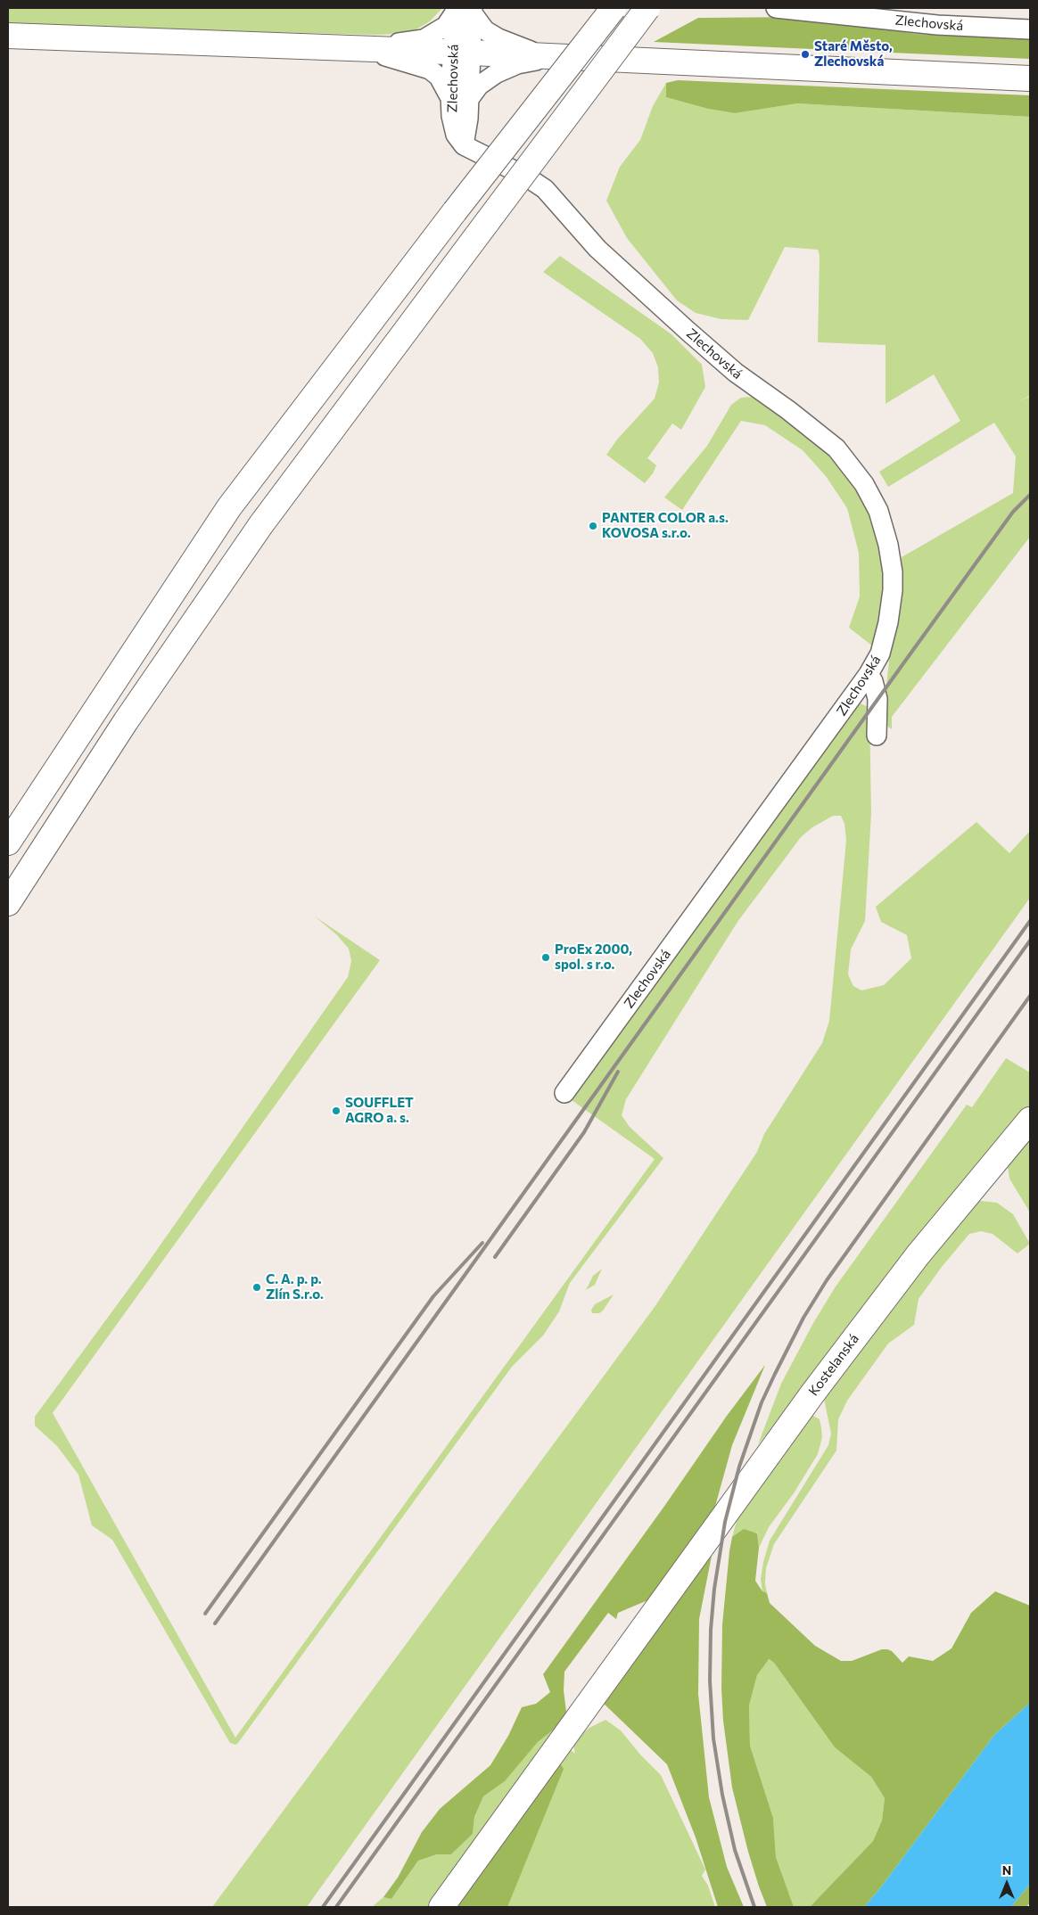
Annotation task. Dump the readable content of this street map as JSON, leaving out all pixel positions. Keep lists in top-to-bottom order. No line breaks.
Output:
{"streets":{"main road":["Kostelanská"],"street":["Zlechovská"]},"places":["Staré Město, Zlechovská","PANTER COLOR a.s. KOVOSA s.r.o.","ProEx 2000, spol. s r.o.","SOUFFLET AGRO a. s.","C. A. p. p. Zlín S.r.o."],"north":"top"}
